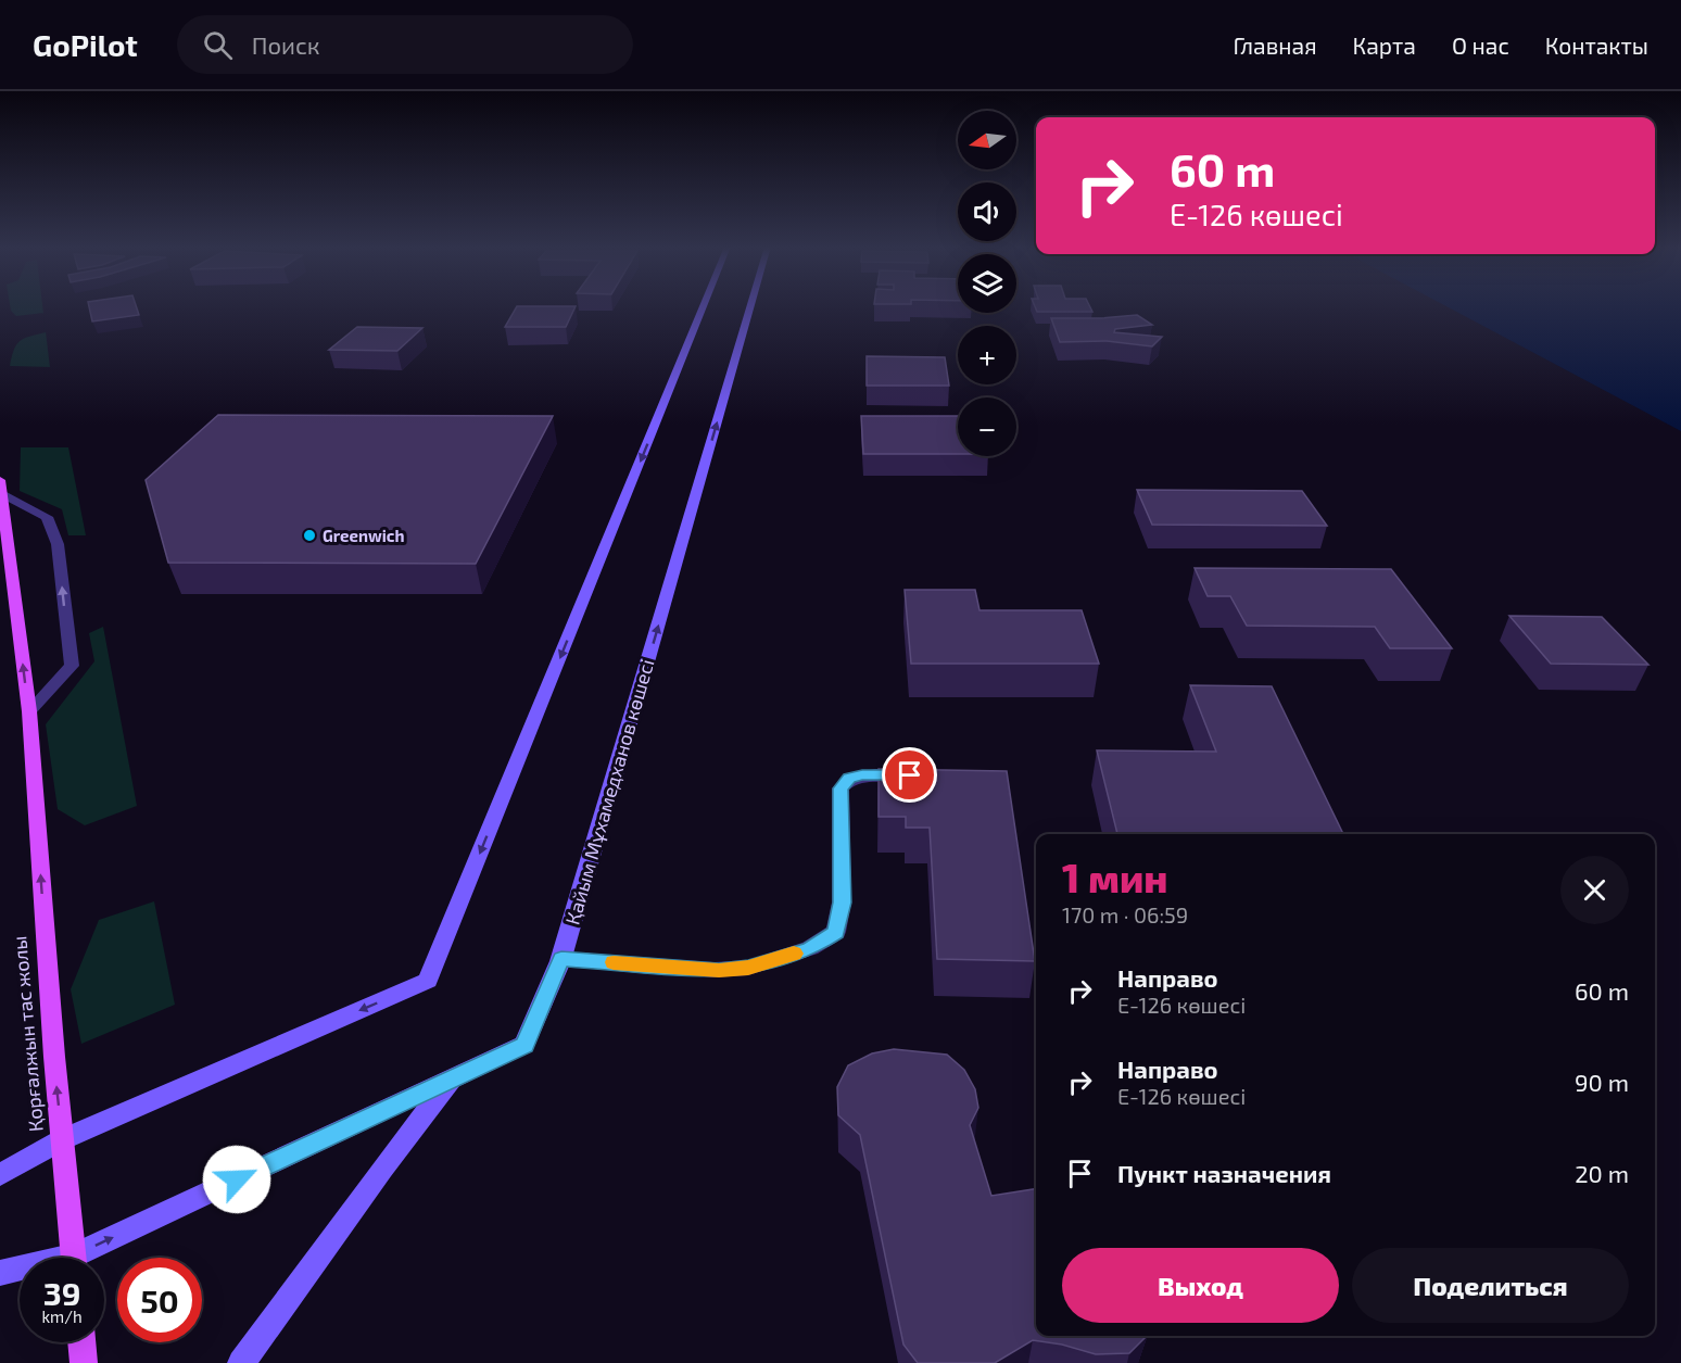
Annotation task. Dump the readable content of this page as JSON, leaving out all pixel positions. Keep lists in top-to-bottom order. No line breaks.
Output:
{"streets":{"main road":["Қайым Мұхамедханов көшесі","Қорғалжын тас жолы"]},"one_way":["Қорғалжын тас жолы"],"places":["Greenwich"],"north":"left","page":{"header":"GoPilot","search":"Поиск","nav":["Главная","Карта","О нас","Контакты"],"map_buttons":["+","−"],"turn":["60 m","Е-126 көшесі"],"heading":["1 мин","170 m · 06:59"],"list":[{"name":"Направо","note":"Е-126 көшесі","value":"60 m"},{"name":"Направо","note":"Е-126 көшесі","value":"90 m"},{"name":"Пункт назначения","value":"20 m"}],"buttons":["Выход","Поделиться"],"speed":"39 km/h","limit":"50"}}
